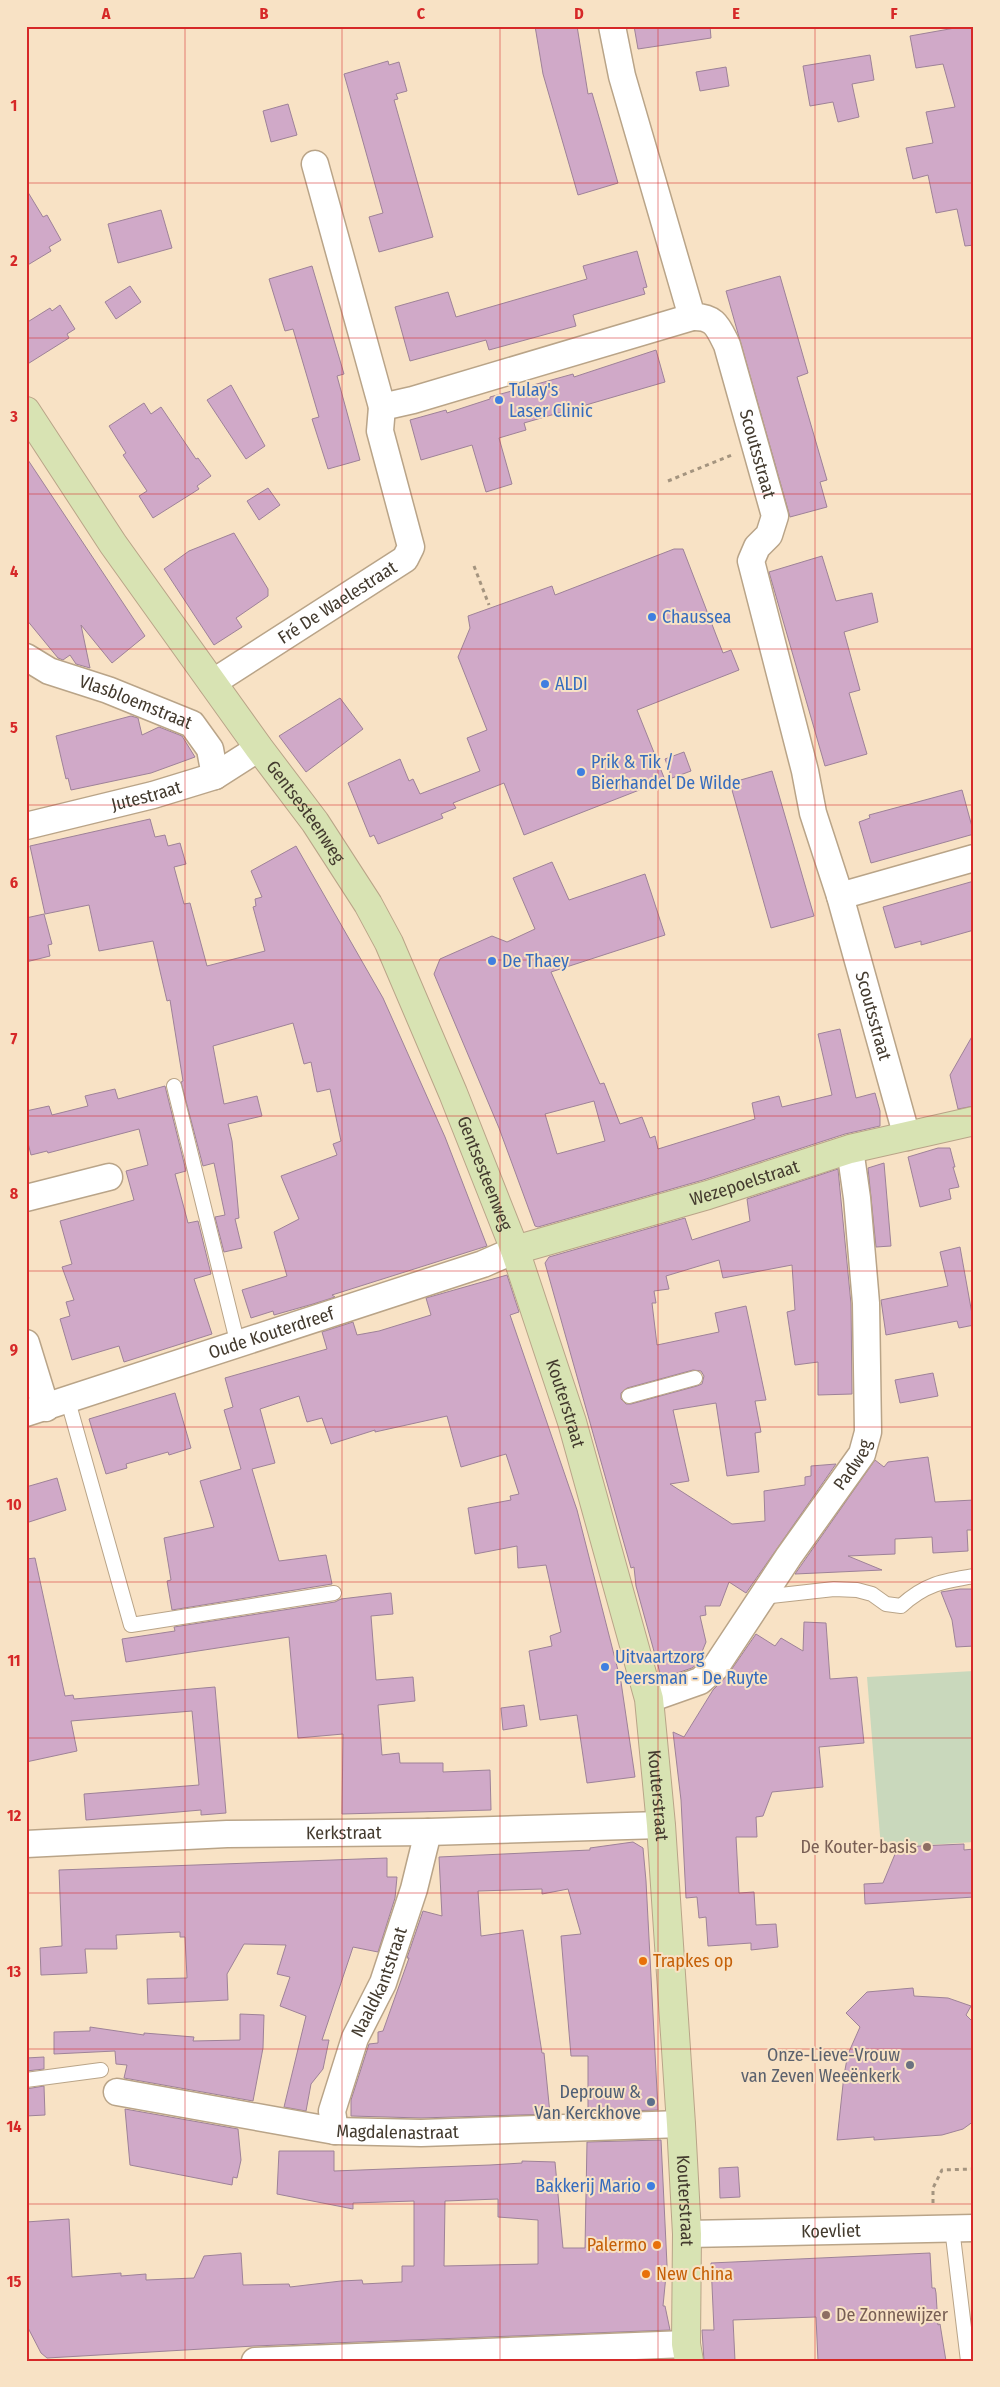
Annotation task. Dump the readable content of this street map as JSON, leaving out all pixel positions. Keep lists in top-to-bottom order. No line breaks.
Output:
{"streets":{"street":["Scoutsstraat","Fré De Waelestraat","Vlasbloemstraat","Jutestraat","Gentsesteenweg","Wezepoelstraat","Oude Kouterdreef","Kouterstraat","Padweg","Kerkstraat","Naaldkantstraat","Magdalenastraat","Koevliet"]},"crossings":[["Scoutsstraat","Wezepoelstraat"],["Fré De Waelestraat","Gentsesteenweg"],["Vlasbloemstraat","Jutestraat"],["Jutestraat","Gentsesteenweg"],["Gentsesteenweg","Wezepoelstraat"],["Gentsesteenweg","Oude Kouterdreef"],["Gentsesteenweg","Kouterstraat"],["Wezepoelstraat","Oude Kouterdreef"],["Wezepoelstraat","Kouterstraat"],["Wezepoelstraat","Padweg"],["Oude Kouterdreef","Kouterstraat"],["Kouterstraat","Padweg"],["Kouterstraat","Kerkstraat"],["Kouterstraat","Magdalenastraat"],["Kouterstraat","Koevliet"],["Kerkstraat","Naaldkantstraat"],["Naaldkantstraat","Magdalenastraat"]],"places":["Tulay's Laser Clinic","Chaussea","ALDI","Prik & Tik / Bierhandel De Wilde","De Thaey","Uitvaartzorg Peersman - De Ruyte","De Kouter-basis","Trapkes op","Onze-Lieve-Vrouw van Zeven Weeënkerk","Deprouw & Van Kerckhove","Bakkerij Mario","Palermo","New China","De Zonnewijzer"],"grid":{"columns":["A","B","C","D","E","F"],"rows":["1","2","3","4","5","6","7","8","9","10","11","12","13","14","15"]}}
